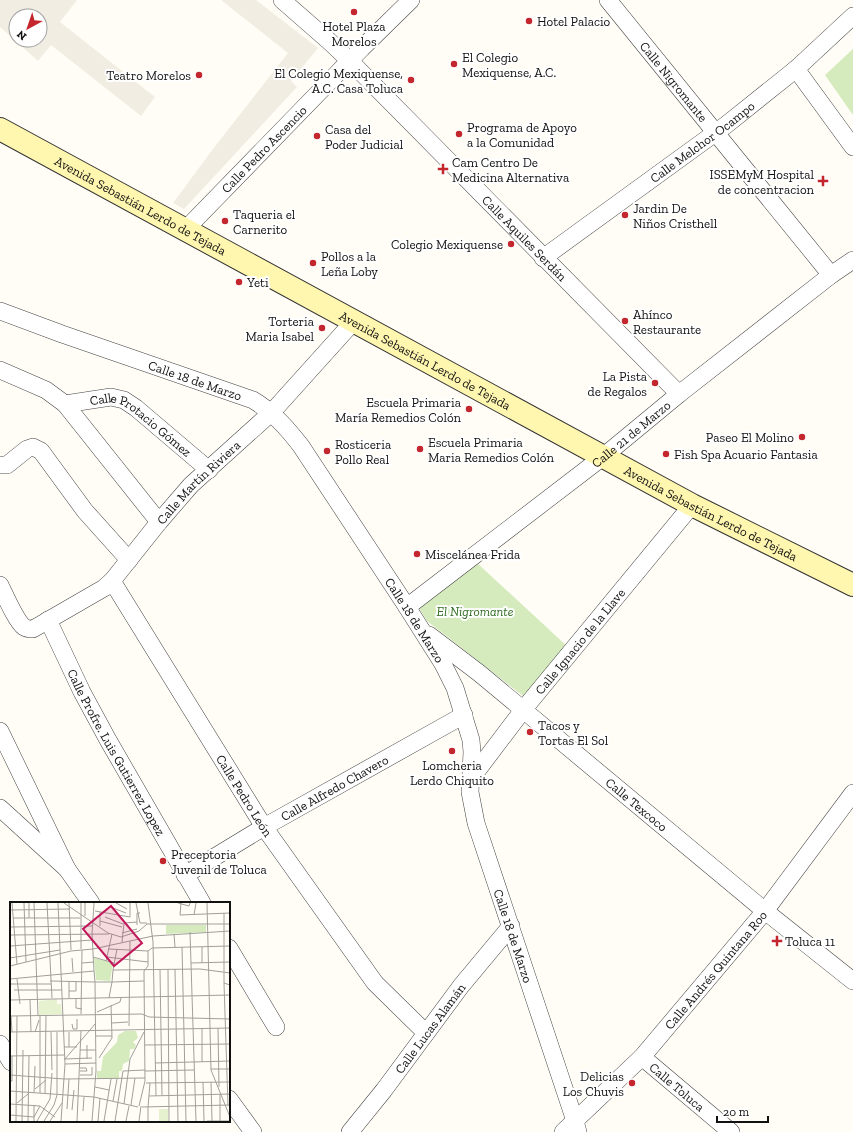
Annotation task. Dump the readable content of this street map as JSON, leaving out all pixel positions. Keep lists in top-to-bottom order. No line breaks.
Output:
{"streets":{"main road":["Avenida Sebastián Lerdo de Tejada"],"street":["Calle Nigromante","Calle Melchor Ocampo","Calle Pedro Ascencio","Calle Aquiles Serdán","Calle 18 de Marzo","Calle Protacio Gómez","Calle 21 de Marzo","Calle Martín Riviera","Calle Ignacio de la Llave","Calle Profre. Luis Gutierrez Lopez","Calle Alfredo Chavero","Calle Pedro León","Calle Texcoco","Calle Andrés Quintana Roo","Calle Lucas Alamán","Calle Toluca"]},"crossings":[["Calle Nigromante","Calle Melchor Ocampo"],["Calle Nigromante","Calle 21 de Marzo"],["Calle Melchor Ocampo","Calle Aquiles Serdán"],["Calle Pedro Ascencio","Avenida Sebastián Lerdo de Tejada"],["Calle Pedro Ascencio","Calle Aquiles Serdán"],["Avenida Sebastián Lerdo de Tejada","Calle 21 de Marzo"],["Avenida Sebastián Lerdo de Tejada","Calle Martín Riviera"],["Avenida Sebastián Lerdo de Tejada","Calle Ignacio de la Llave"],["Calle Aquiles Serdán","Calle 21 de Marzo"],["Calle 18 de Marzo","Calle 21 de Marzo"],["Calle 18 de Marzo","Calle Martín Riviera"],["Calle 18 de Marzo","Calle Ignacio de la Llave"],["Calle 18 de Marzo","Calle Alfredo Chavero"],["Calle 18 de Marzo","Calle Texcoco"],["Calle 18 de Marzo","Calle Andrés Quintana Roo"],["Calle 18 de Marzo","Calle Lucas Alamán"],["Calle Protacio Gómez","Calle Martín Riviera"],["Calle Martín Riviera","Calle Profre. Luis Gutierrez Lopez"],["Calle Martín Riviera","Calle Pedro León"],["Calle Ignacio de la Llave","Calle Texcoco"],["Calle Profre. Luis Gutierrez Lopez","Calle Alfredo Chavero"],["Calle Alfredo Chavero","Calle Pedro León"],["Calle Pedro León","Calle Lucas Alamán"],["Calle Texcoco","Calle Andrés Quintana Roo"],["Calle Andrés Quintana Roo","Calle Toluca"]],"parks":["El Nigromante"],"places":{"other":["Hotel Plaza Morelos","Hotel Palacio","El Colegio Mexiquense, A.C.","Teatro Morelos","El Colegio Mexiquense, A.C. Casa Toluca","Programa de Apoyo a la Comunidad","Casa del Poder Judicial","Jardin De Niños Cristhell","Taqueria el Carnerito","Colegio Mexiquense","Pollos a la Leña Loby","Yeti","Ahínco Restaurante","Torteria Maria Isabel","La Pista de Regalos","Escuela Primaria María Remedios Colón","Paseo El Molino","Escuela Primaria Maria Remedios Colón","Rosticeria Pollo Real","Fish Spa Acuario Fantasia","Miscelánea Frida","Tacos y Tortas El Sol","Lomcheria Lerdo Chiquito","Preceptoria Juvenil de Toluca","Delicias Los Chuvis"],"health":["Cam Centro De Medicina Alternativa","ISSEMyM Hospital de concentracion","Toluca 11"]},"scale_bar":"20 m","north":"bottom left"}
